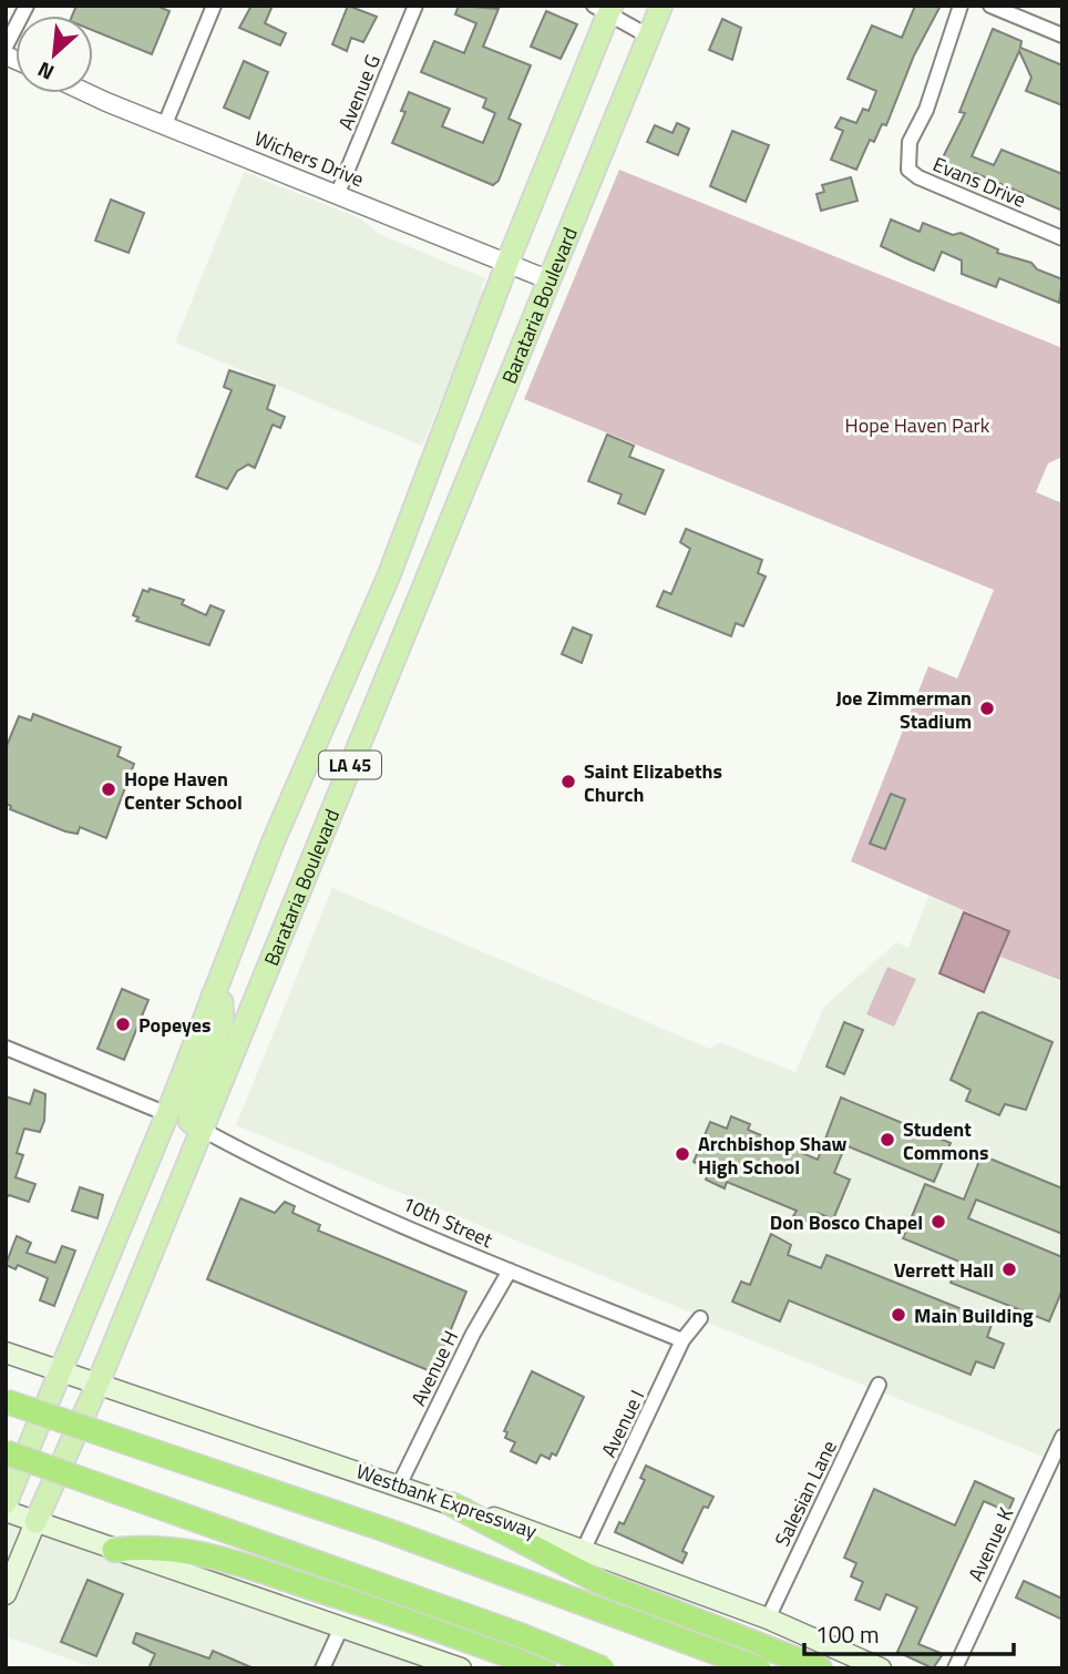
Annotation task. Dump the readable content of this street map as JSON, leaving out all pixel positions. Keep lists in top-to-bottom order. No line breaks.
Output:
{"streets":{"main road":["Barataria Boulevard","LA 45","Westbank Expressway"],"street":["Avenue G","Wichers Drive","Evans Drive","10th Street","Avenue H","Avenue I","Salesian Lane","Avenue K"]},"crossings":[["Avenue G","Wichers Drive"],["Wichers Drive","Barataria Boulevard"],["Barataria Boulevard","10th Street"],["Barataria Boulevard","Westbank Expressway"],["10th Street","Avenue H"],["10th Street","Avenue I"],["Avenue H","Westbank Expressway"],["Avenue I","Westbank Expressway"],["Salesian Lane","Westbank Expressway"]],"parks":["Hope Haven Park"],"places":["Joe Zimmerman Stadium","Saint Elizabeths Church","Hope Haven Center School","Popeyes","Student Commons","Archbishop Shaw High School","Don Bosco Chapel","Verrett Hall","Main Building"],"scale_bar":"100 m","north":"bottom left"}
